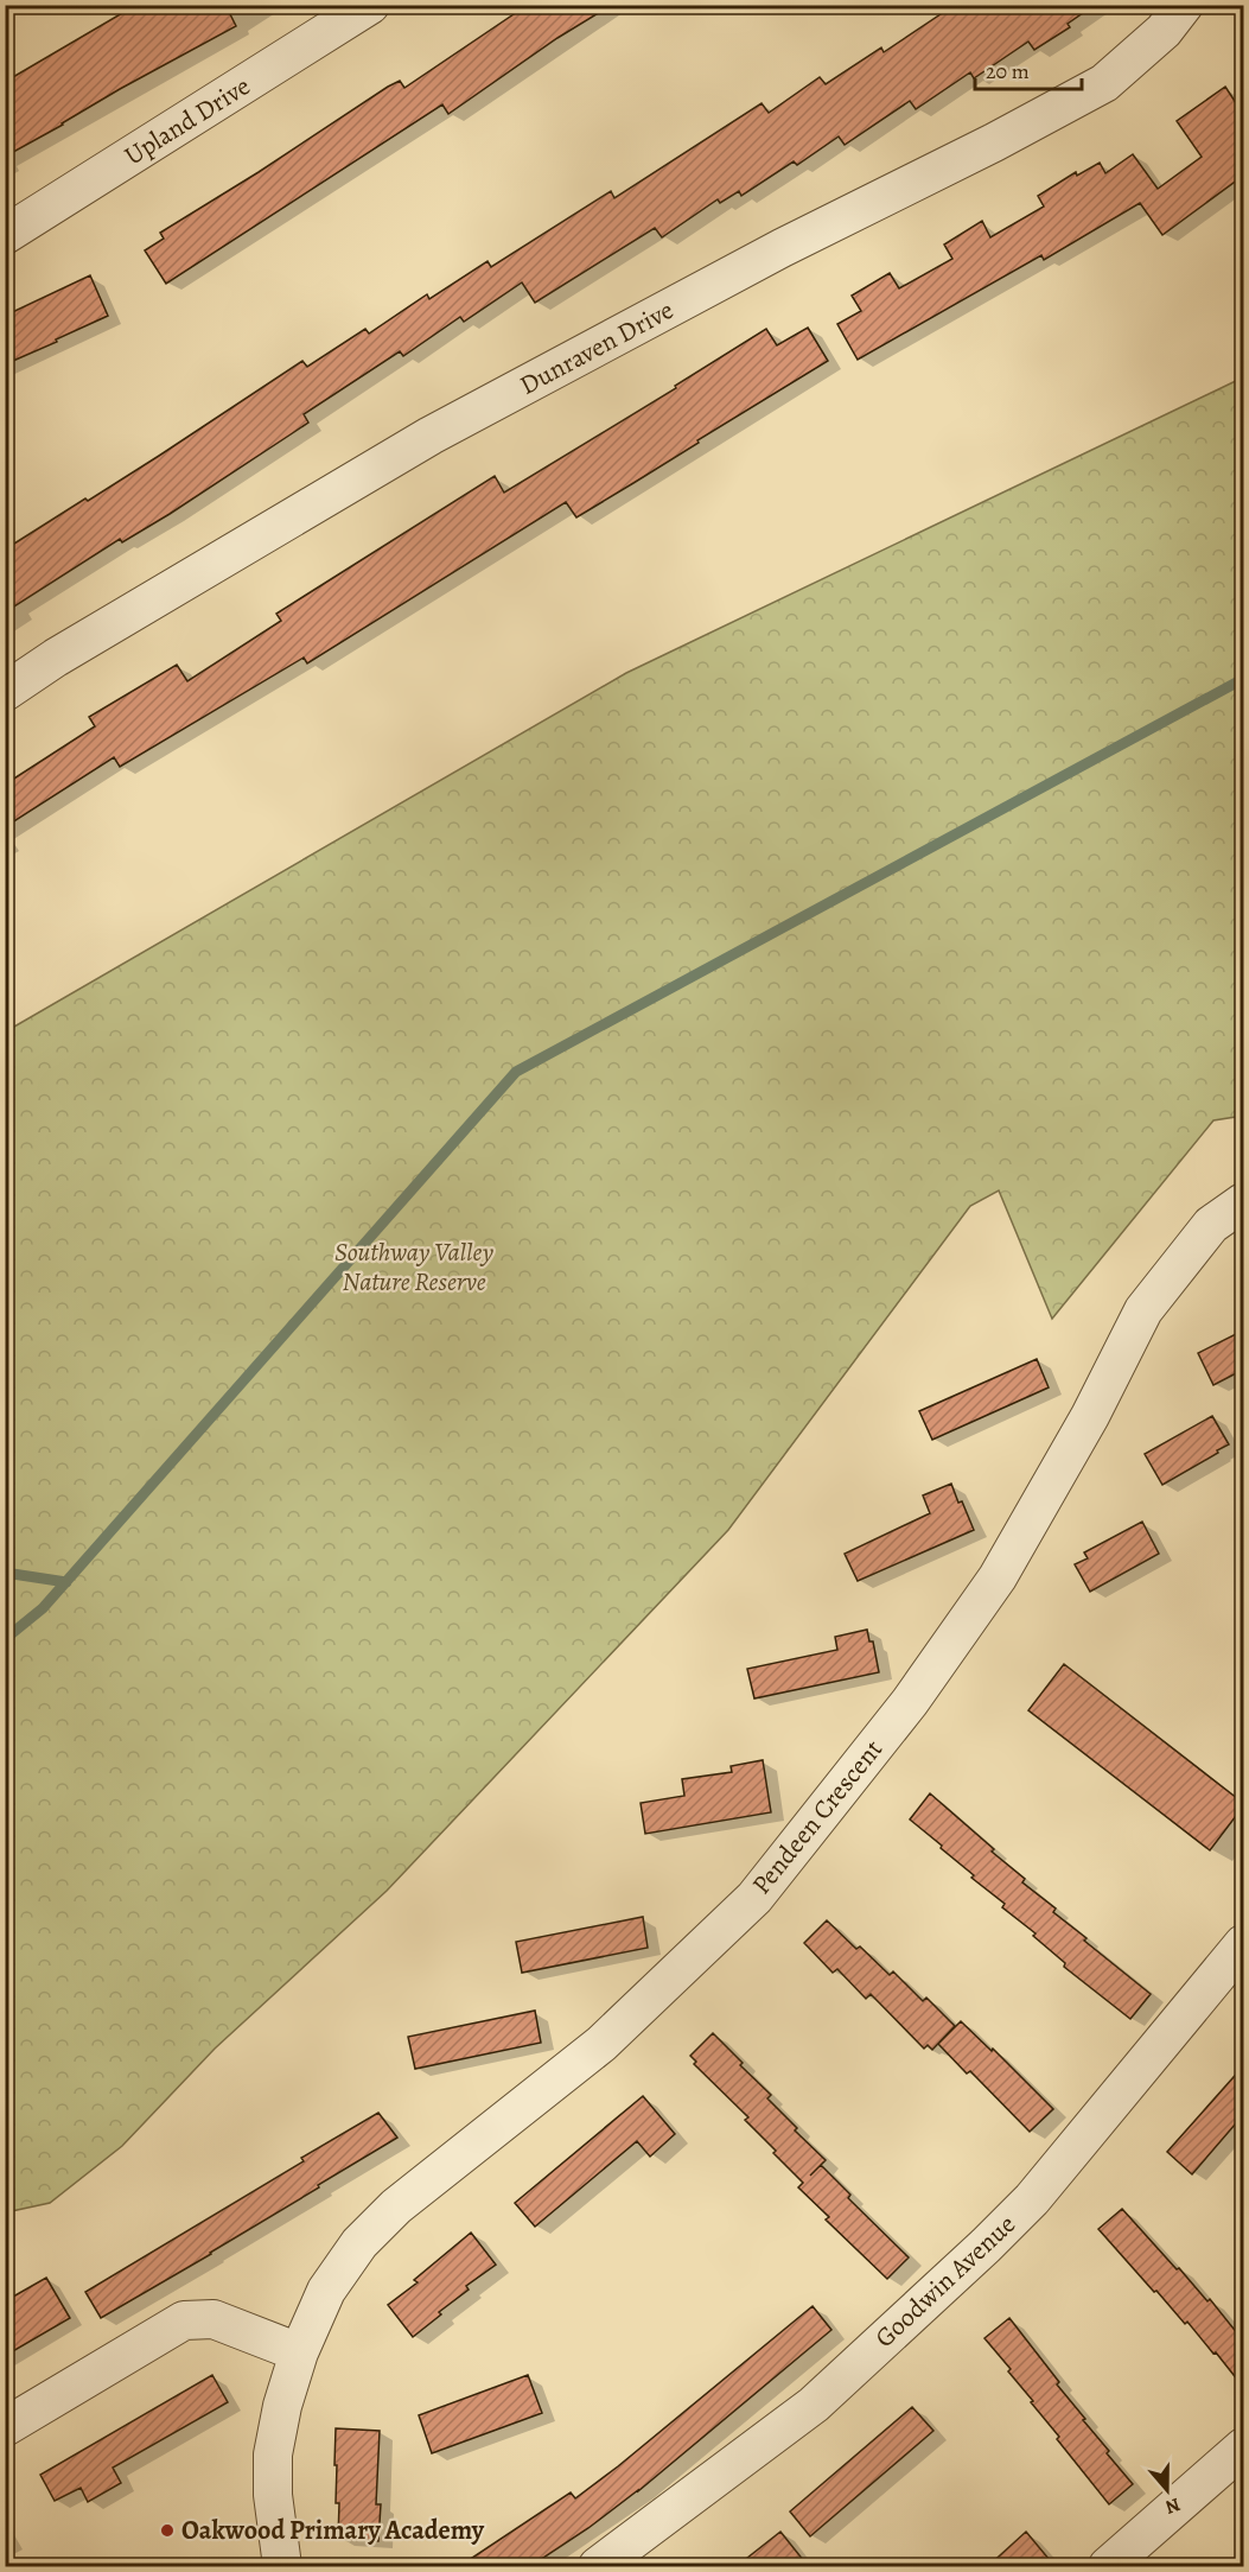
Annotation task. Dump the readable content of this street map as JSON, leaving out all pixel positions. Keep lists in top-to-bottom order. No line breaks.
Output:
{"streets":{"street":["Upland Drive","Dunraven Drive","Pendeen Crescent","Goodwin Avenue"]},"parks":["Southway Valley Nature Reserve"],"places":["Oakwood Primary Academy"],"scale_bar":"20 m","north":"bottom"}
